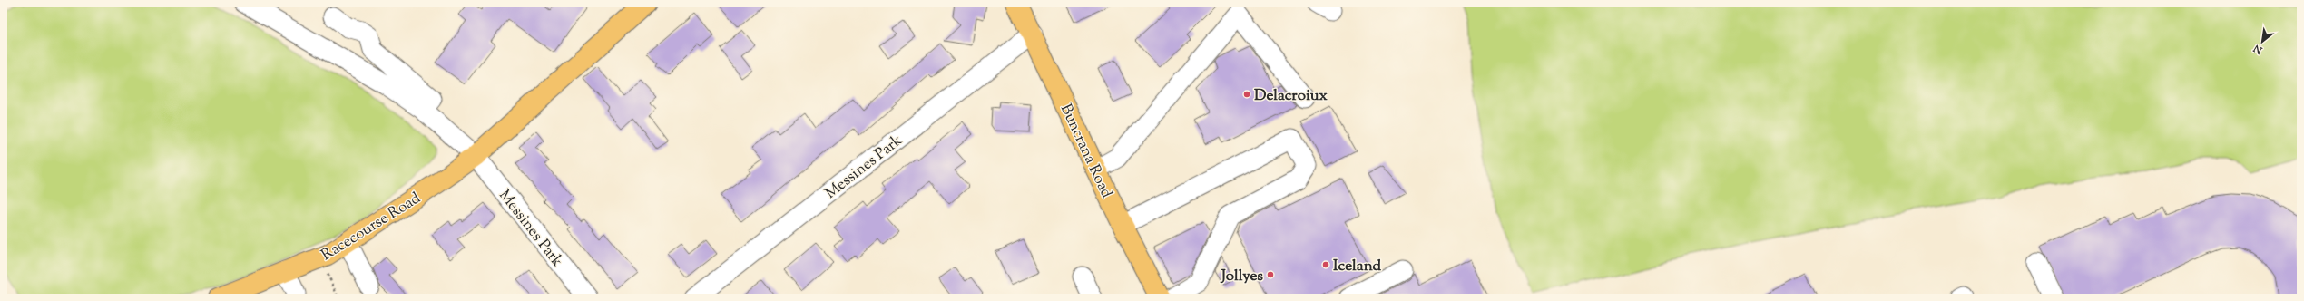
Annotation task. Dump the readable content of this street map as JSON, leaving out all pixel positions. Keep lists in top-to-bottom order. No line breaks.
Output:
{"streets":{"main road":["Buncrana Road","Racecourse Road"],"street":["Messines Park"]},"crossings":[["Buncrana Road","Messines Park"],["Messines Park","Racecourse Road"]],"places":["Delacroiux","Iceland","Jollyes"],"north":"bottom left"}
